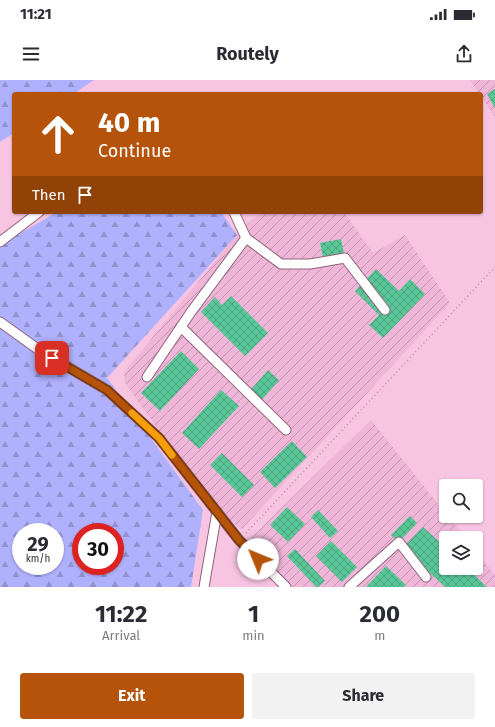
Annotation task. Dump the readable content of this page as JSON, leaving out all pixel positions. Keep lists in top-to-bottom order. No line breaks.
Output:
{"page":{"status":"11:21","header":"Routely","turn":["40 m","Continue"],"then":"Then","speed":"29 km/h","limit":"30","eta":["11:22","Arrival","1","min","200","m"],"buttons":["Exit","Share"]}}
